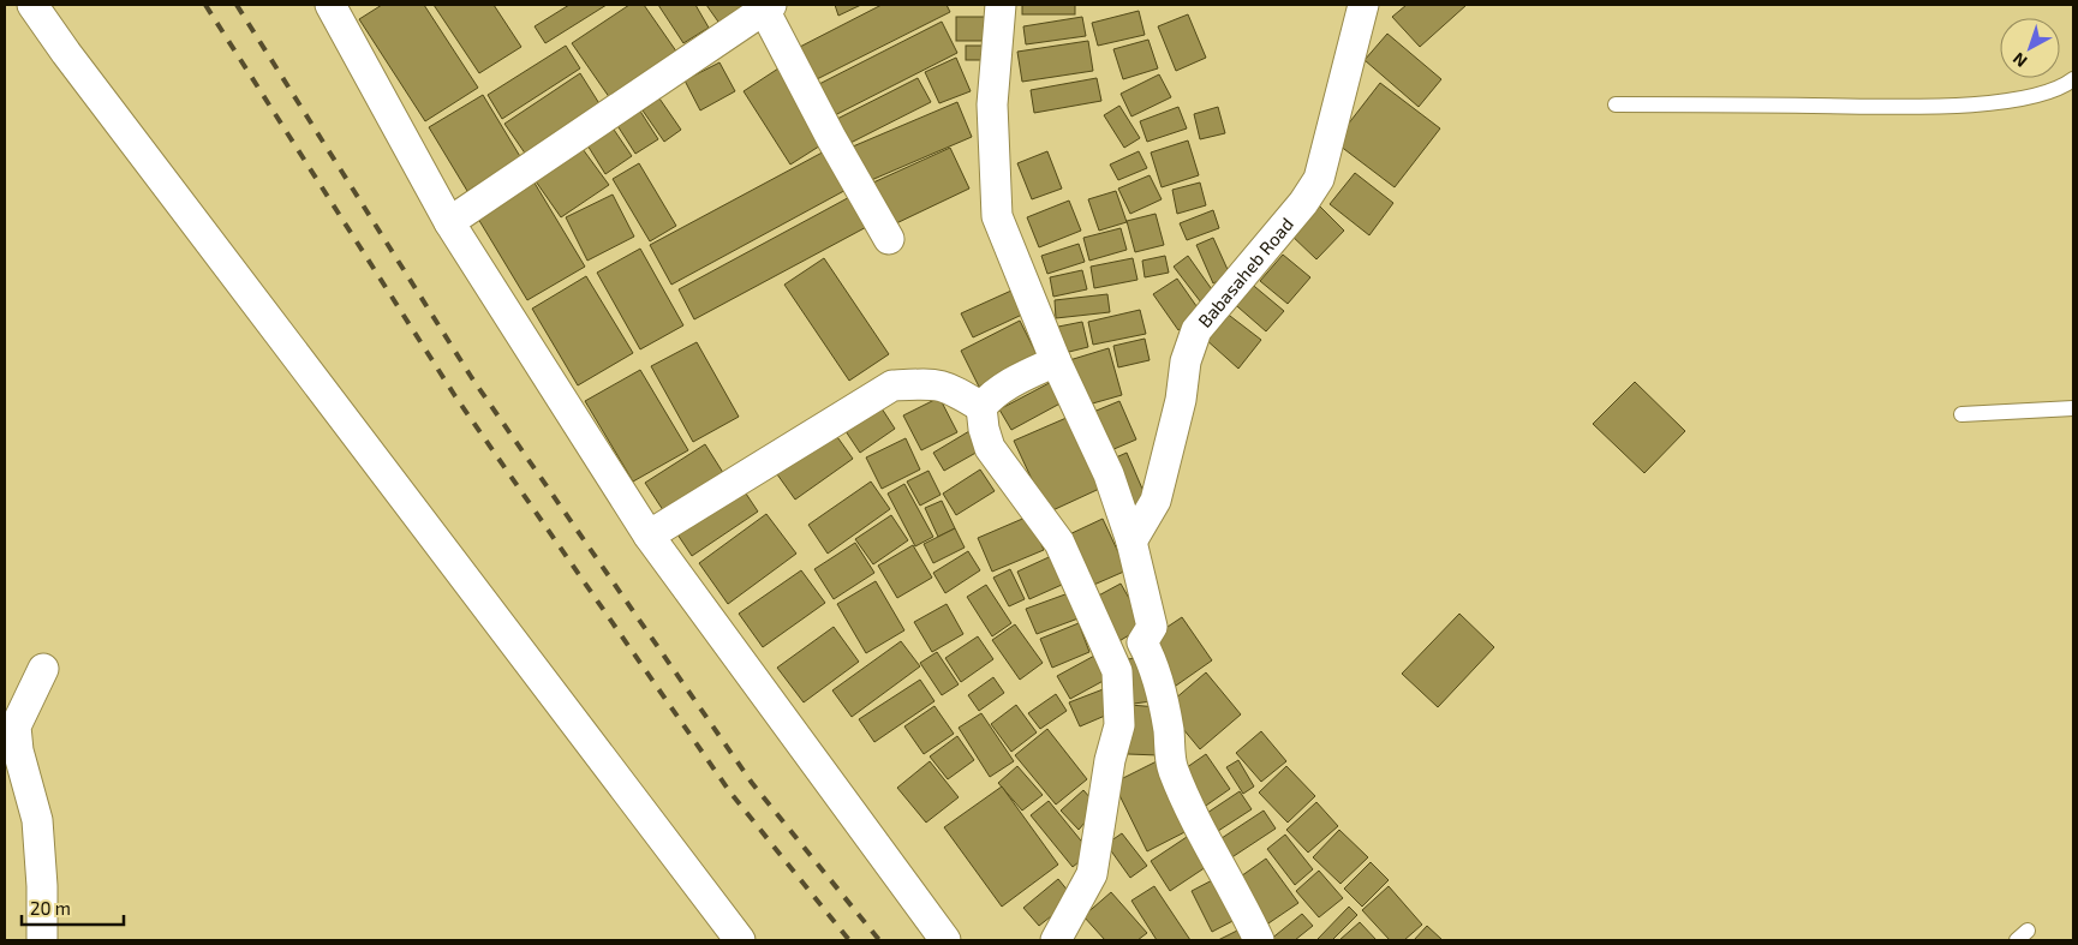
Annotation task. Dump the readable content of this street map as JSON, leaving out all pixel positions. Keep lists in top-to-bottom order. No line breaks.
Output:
{"streets":{"street":["Babasaheb Road"]},"scale_bar":"20 m","north":"bottom left"}
